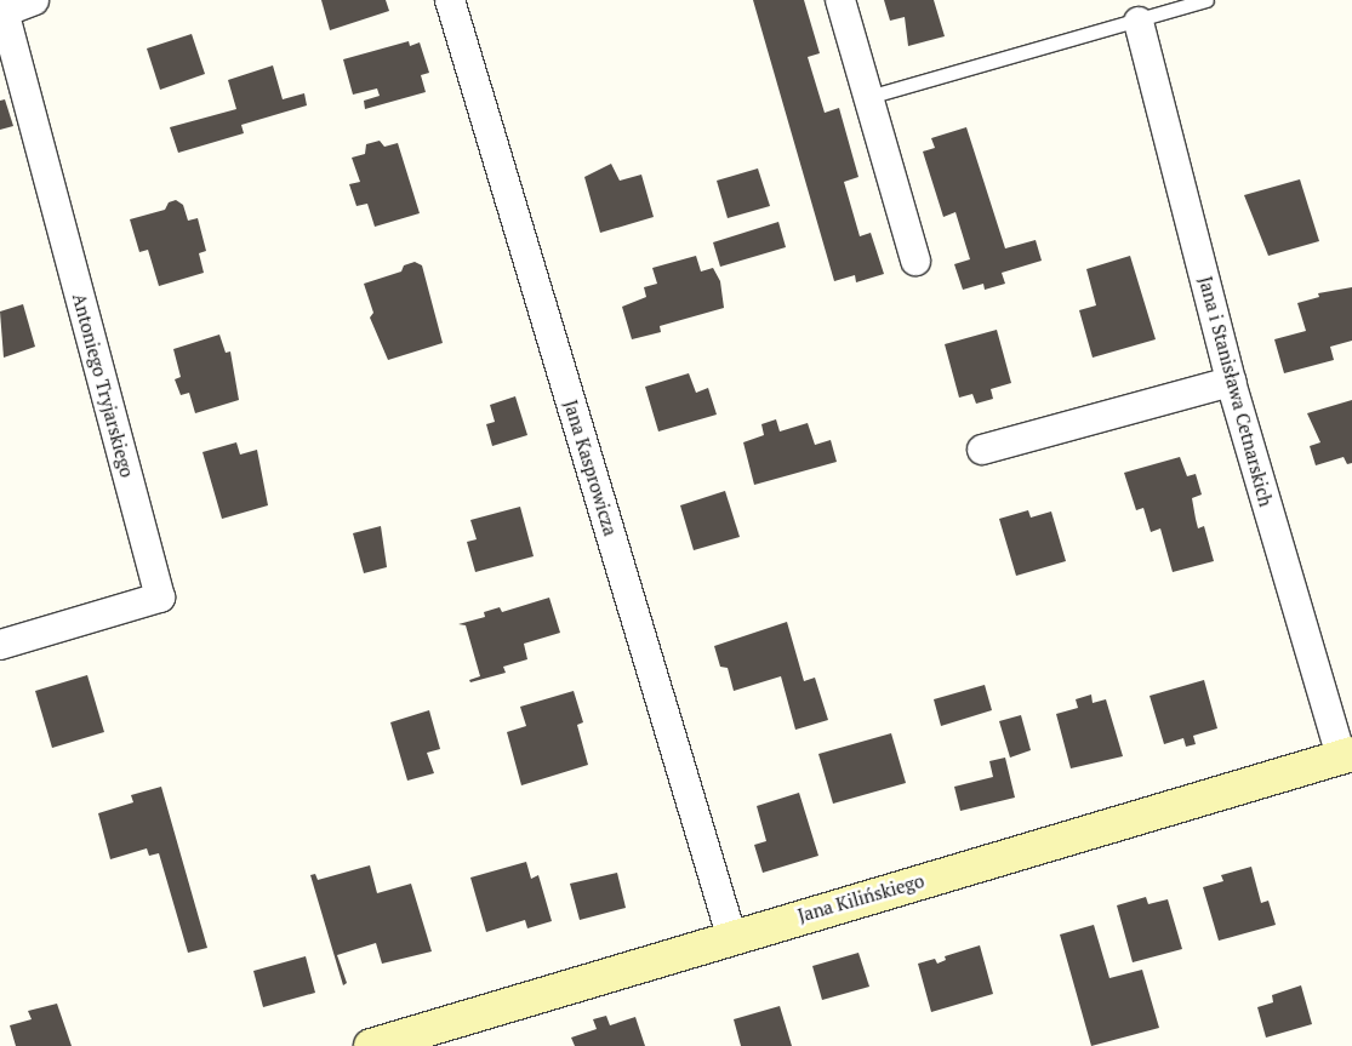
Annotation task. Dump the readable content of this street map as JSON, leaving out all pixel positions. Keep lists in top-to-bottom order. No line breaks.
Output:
{"streets":{"street":["Antoniego Tryjarskiego","Jana i Stanisława Cetnarskich","Jana Kasprowicza","Jana Kilińskiego"]},"crossings":[["Jana i Stanisława Cetnarskich","Jana Kilińskiego"],["Jana Kasprowicza","Jana Kilińskiego"]]}
